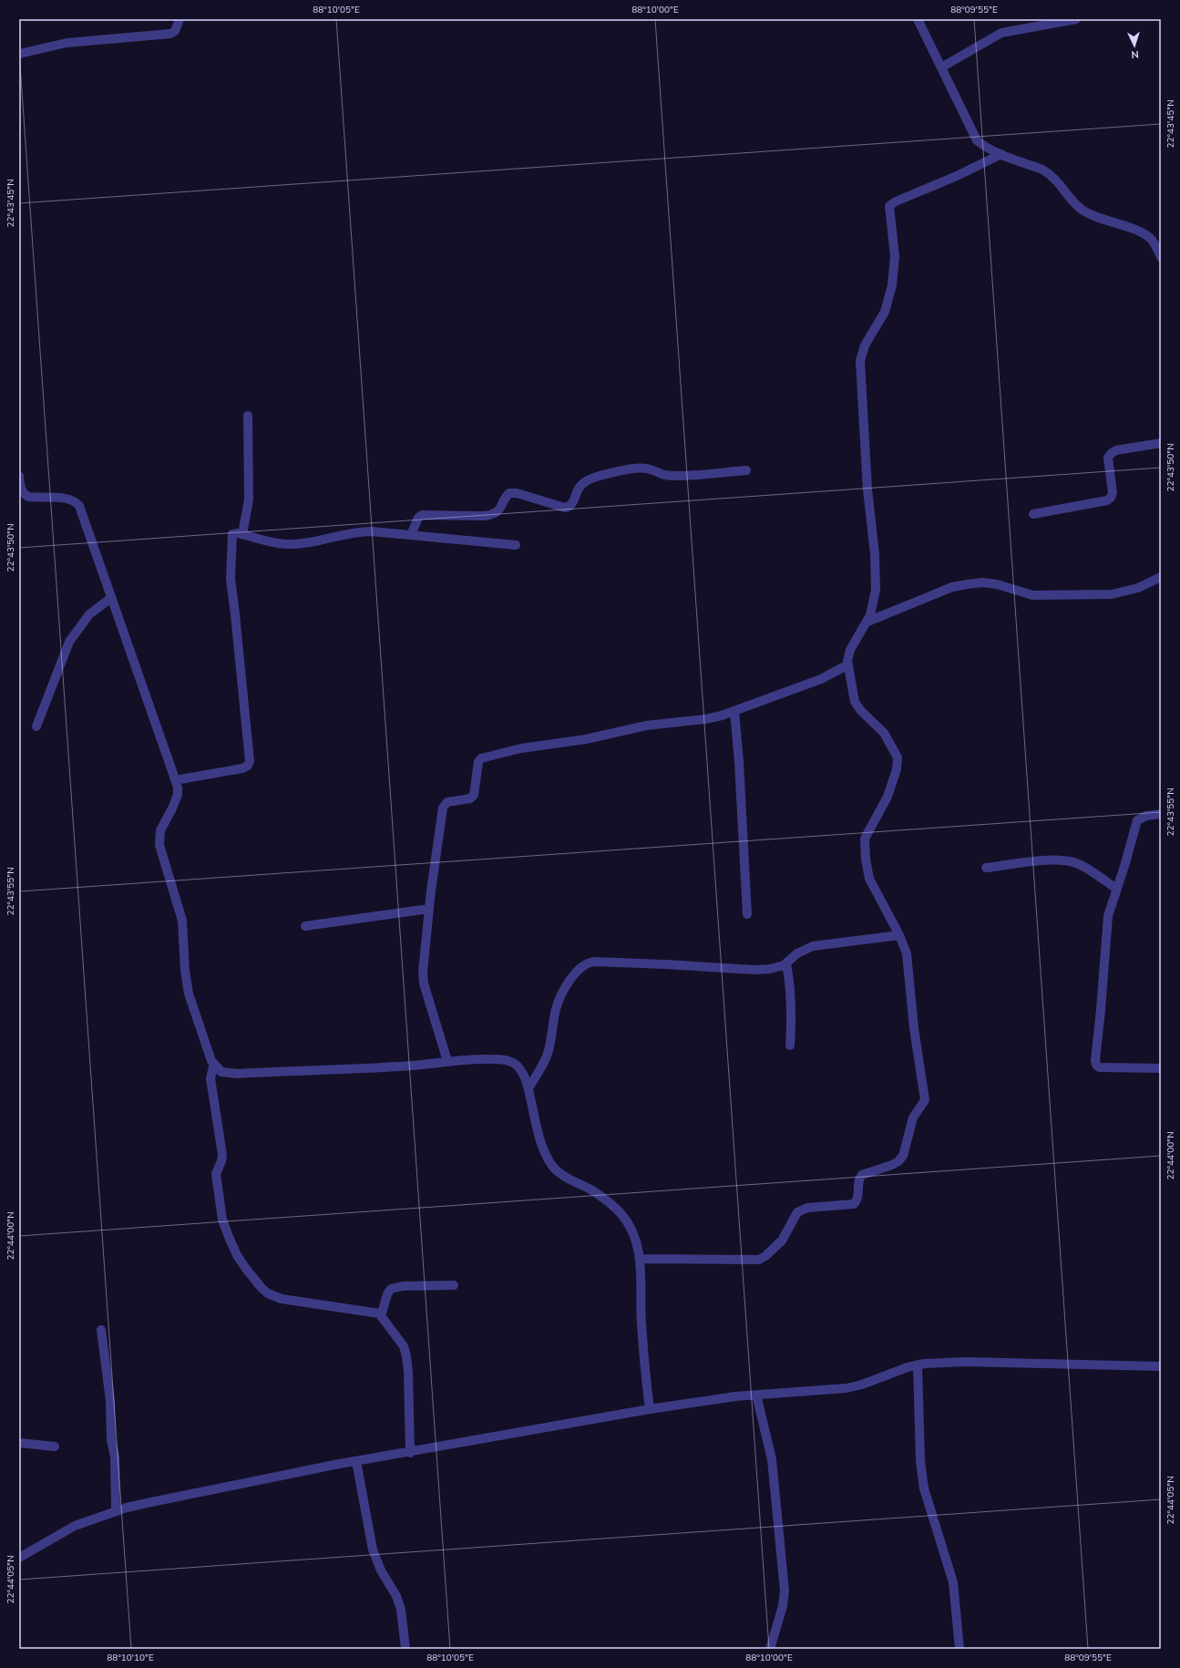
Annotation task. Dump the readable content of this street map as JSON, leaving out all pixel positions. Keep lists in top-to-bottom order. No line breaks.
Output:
{"north":"bottom","coordinates":["88°10'05\"E","88°10'00\"E","88°09'55\"E","22°43'45\"N","22°43'50\"N","22°43'55\"N","22°44'00\"N","22°44'05\"N","88°10'10\"E"]}
